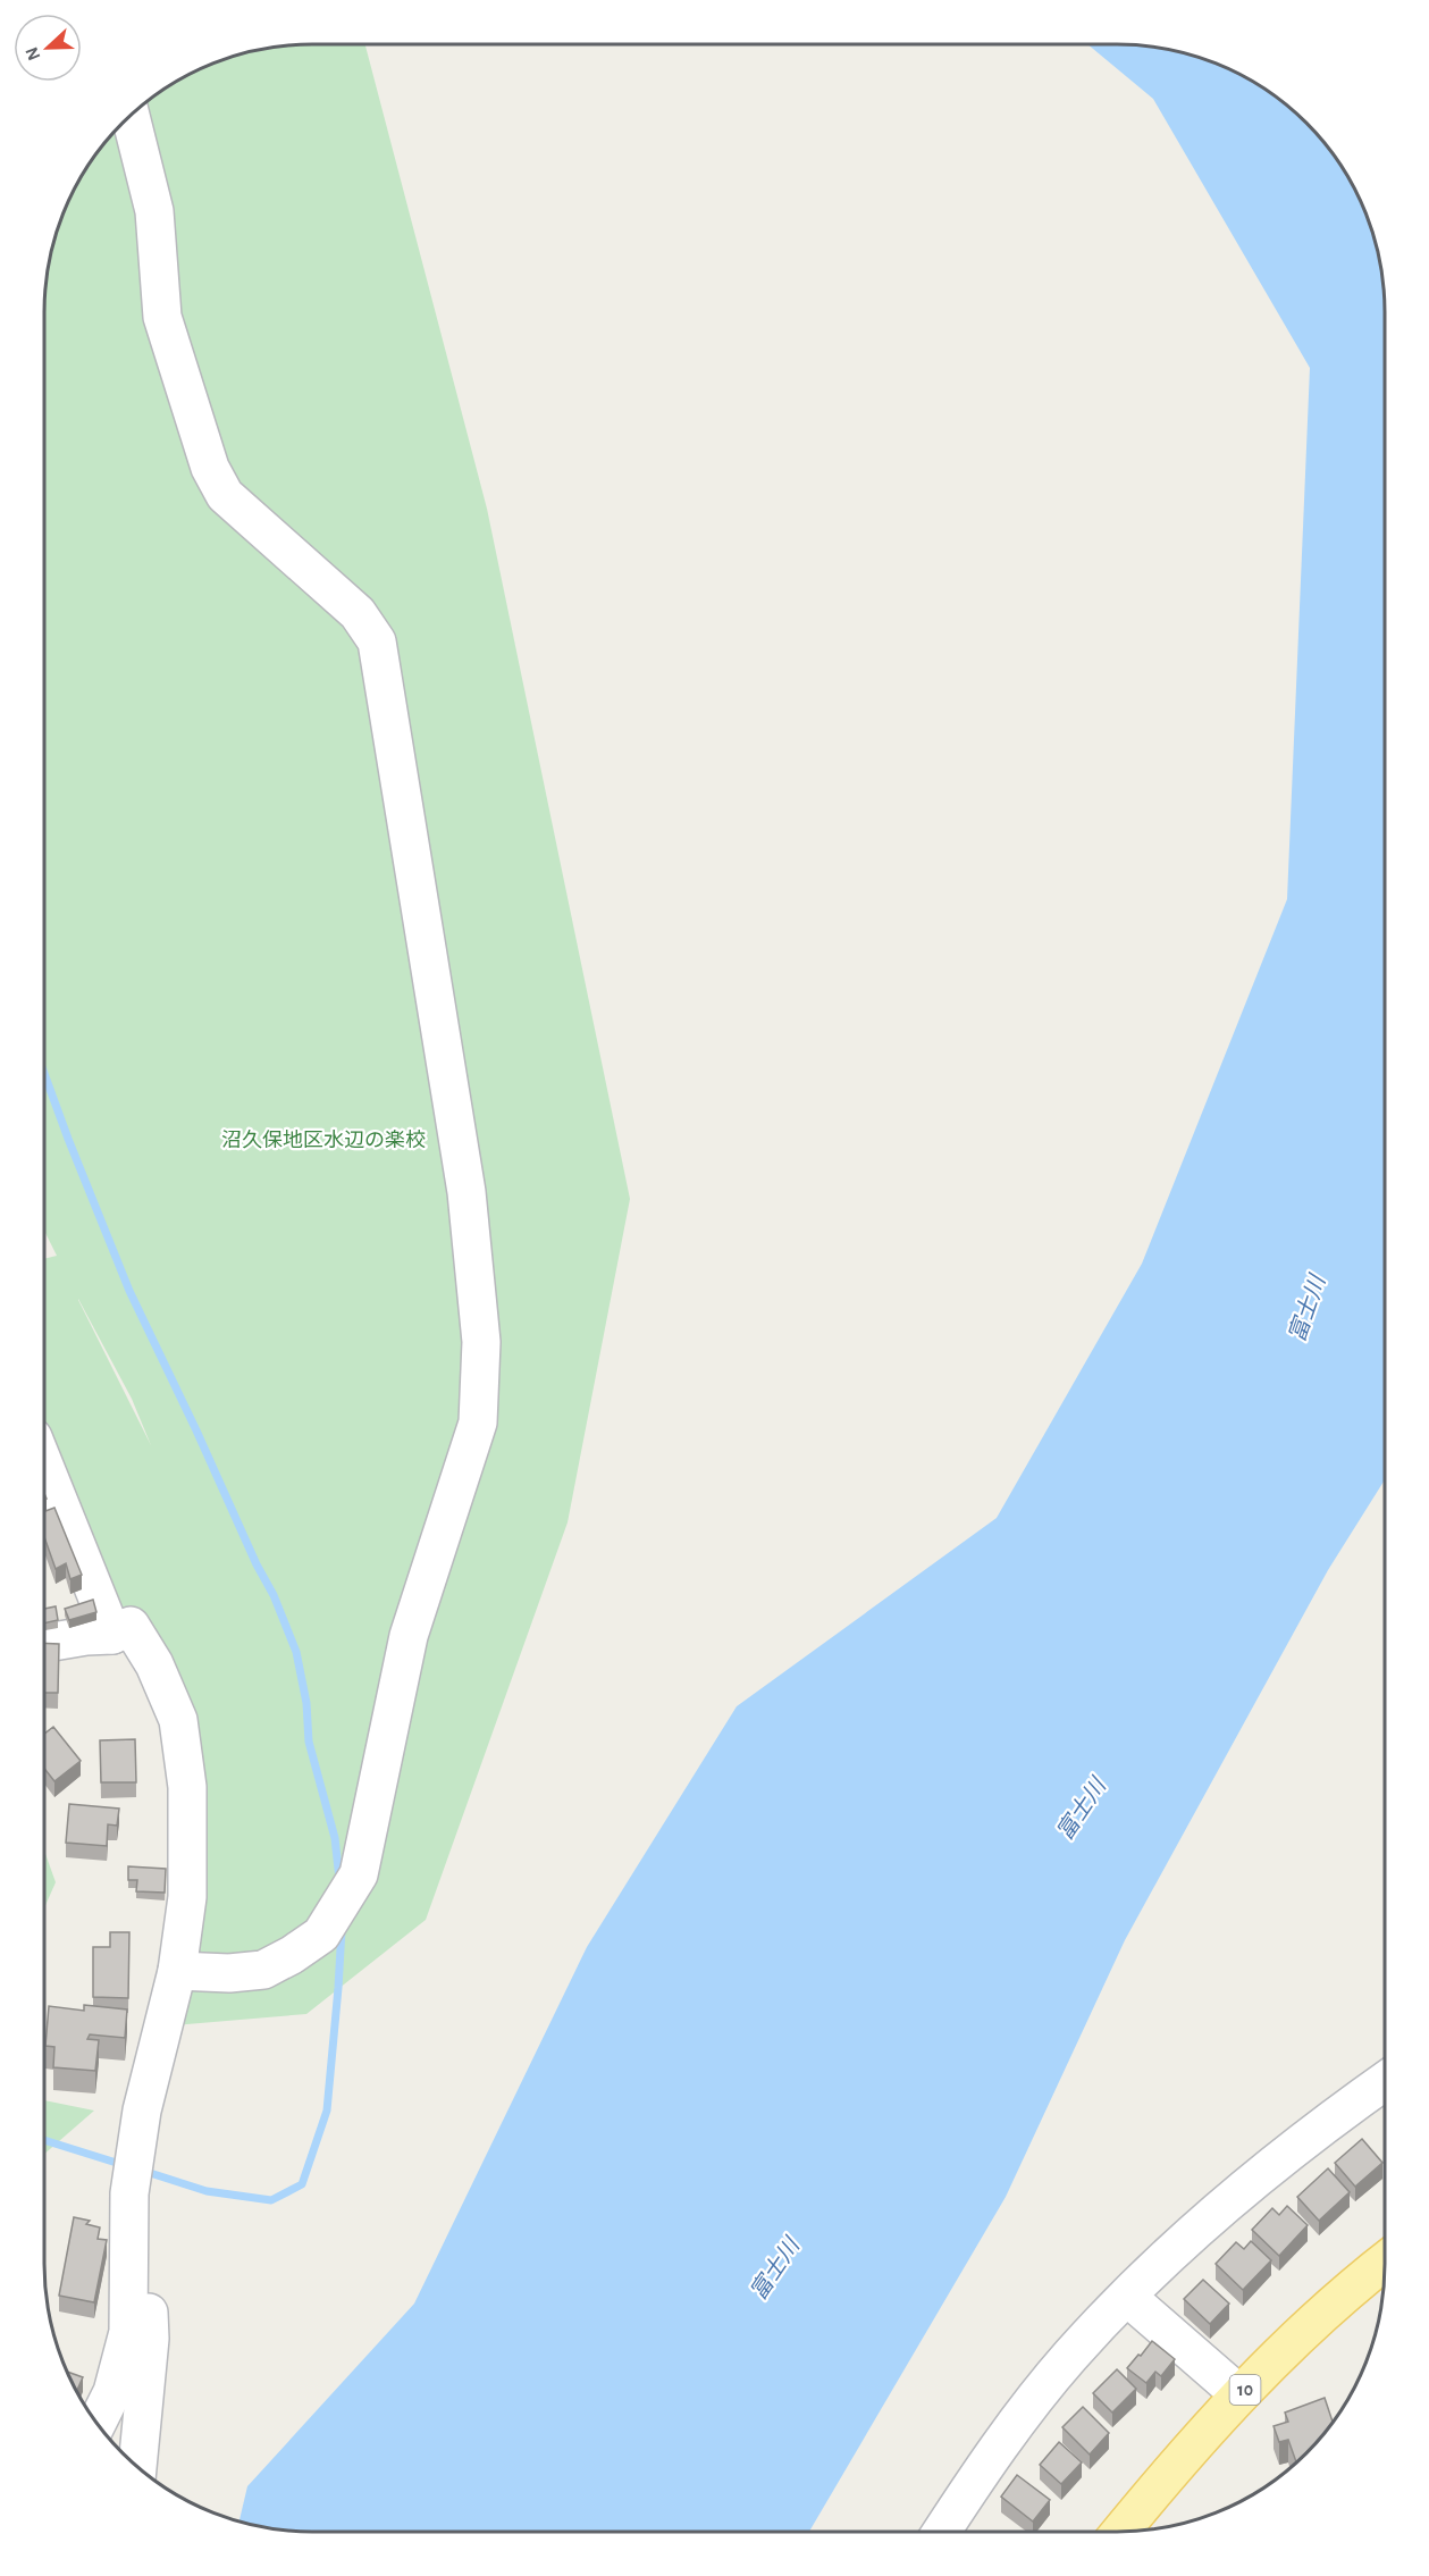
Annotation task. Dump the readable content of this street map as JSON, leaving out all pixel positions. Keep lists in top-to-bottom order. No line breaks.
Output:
{"streets":{"main road":["10"]},"water":["富士川"],"parks":["沼久保地区水辺の楽校"],"north":"left"}
